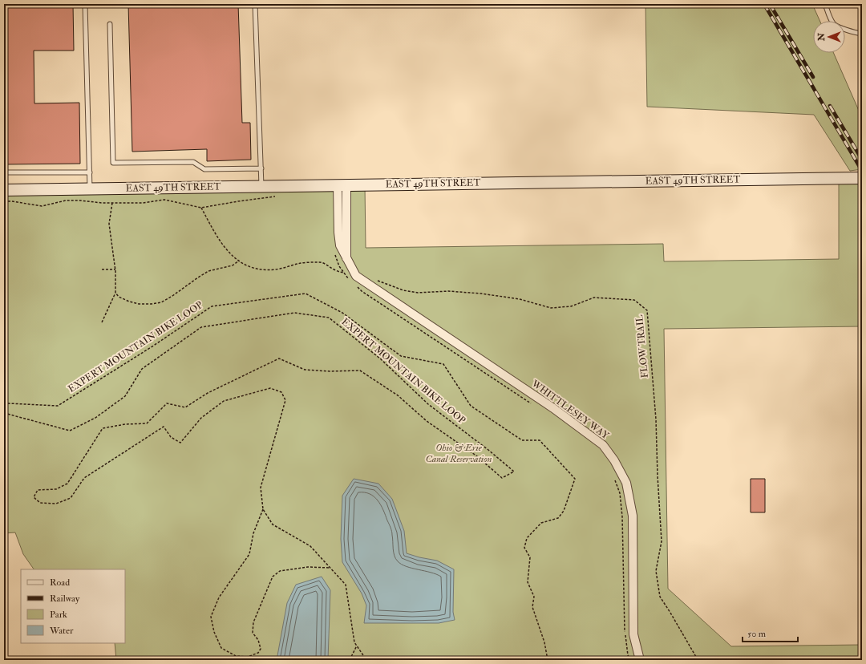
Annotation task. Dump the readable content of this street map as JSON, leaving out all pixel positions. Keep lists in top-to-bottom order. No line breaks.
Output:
{"streets":{"street":["EAST 49TH STREET","WHITTLESEY WAY"],"path":["FLOW TRAIL","EXPERT MOUNTAIN BIKE LOOP"]},"crossings":[["EAST 49TH STREET","WHITTLESEY WAY"],["FLOW TRAIL","WHITTLESEY WAY"]],"parks":["Ohio & Erie Canal Reservation"],"legend":["Road","Railway","Park","Water"],"scale_bar":"50 m","north":"left"}
